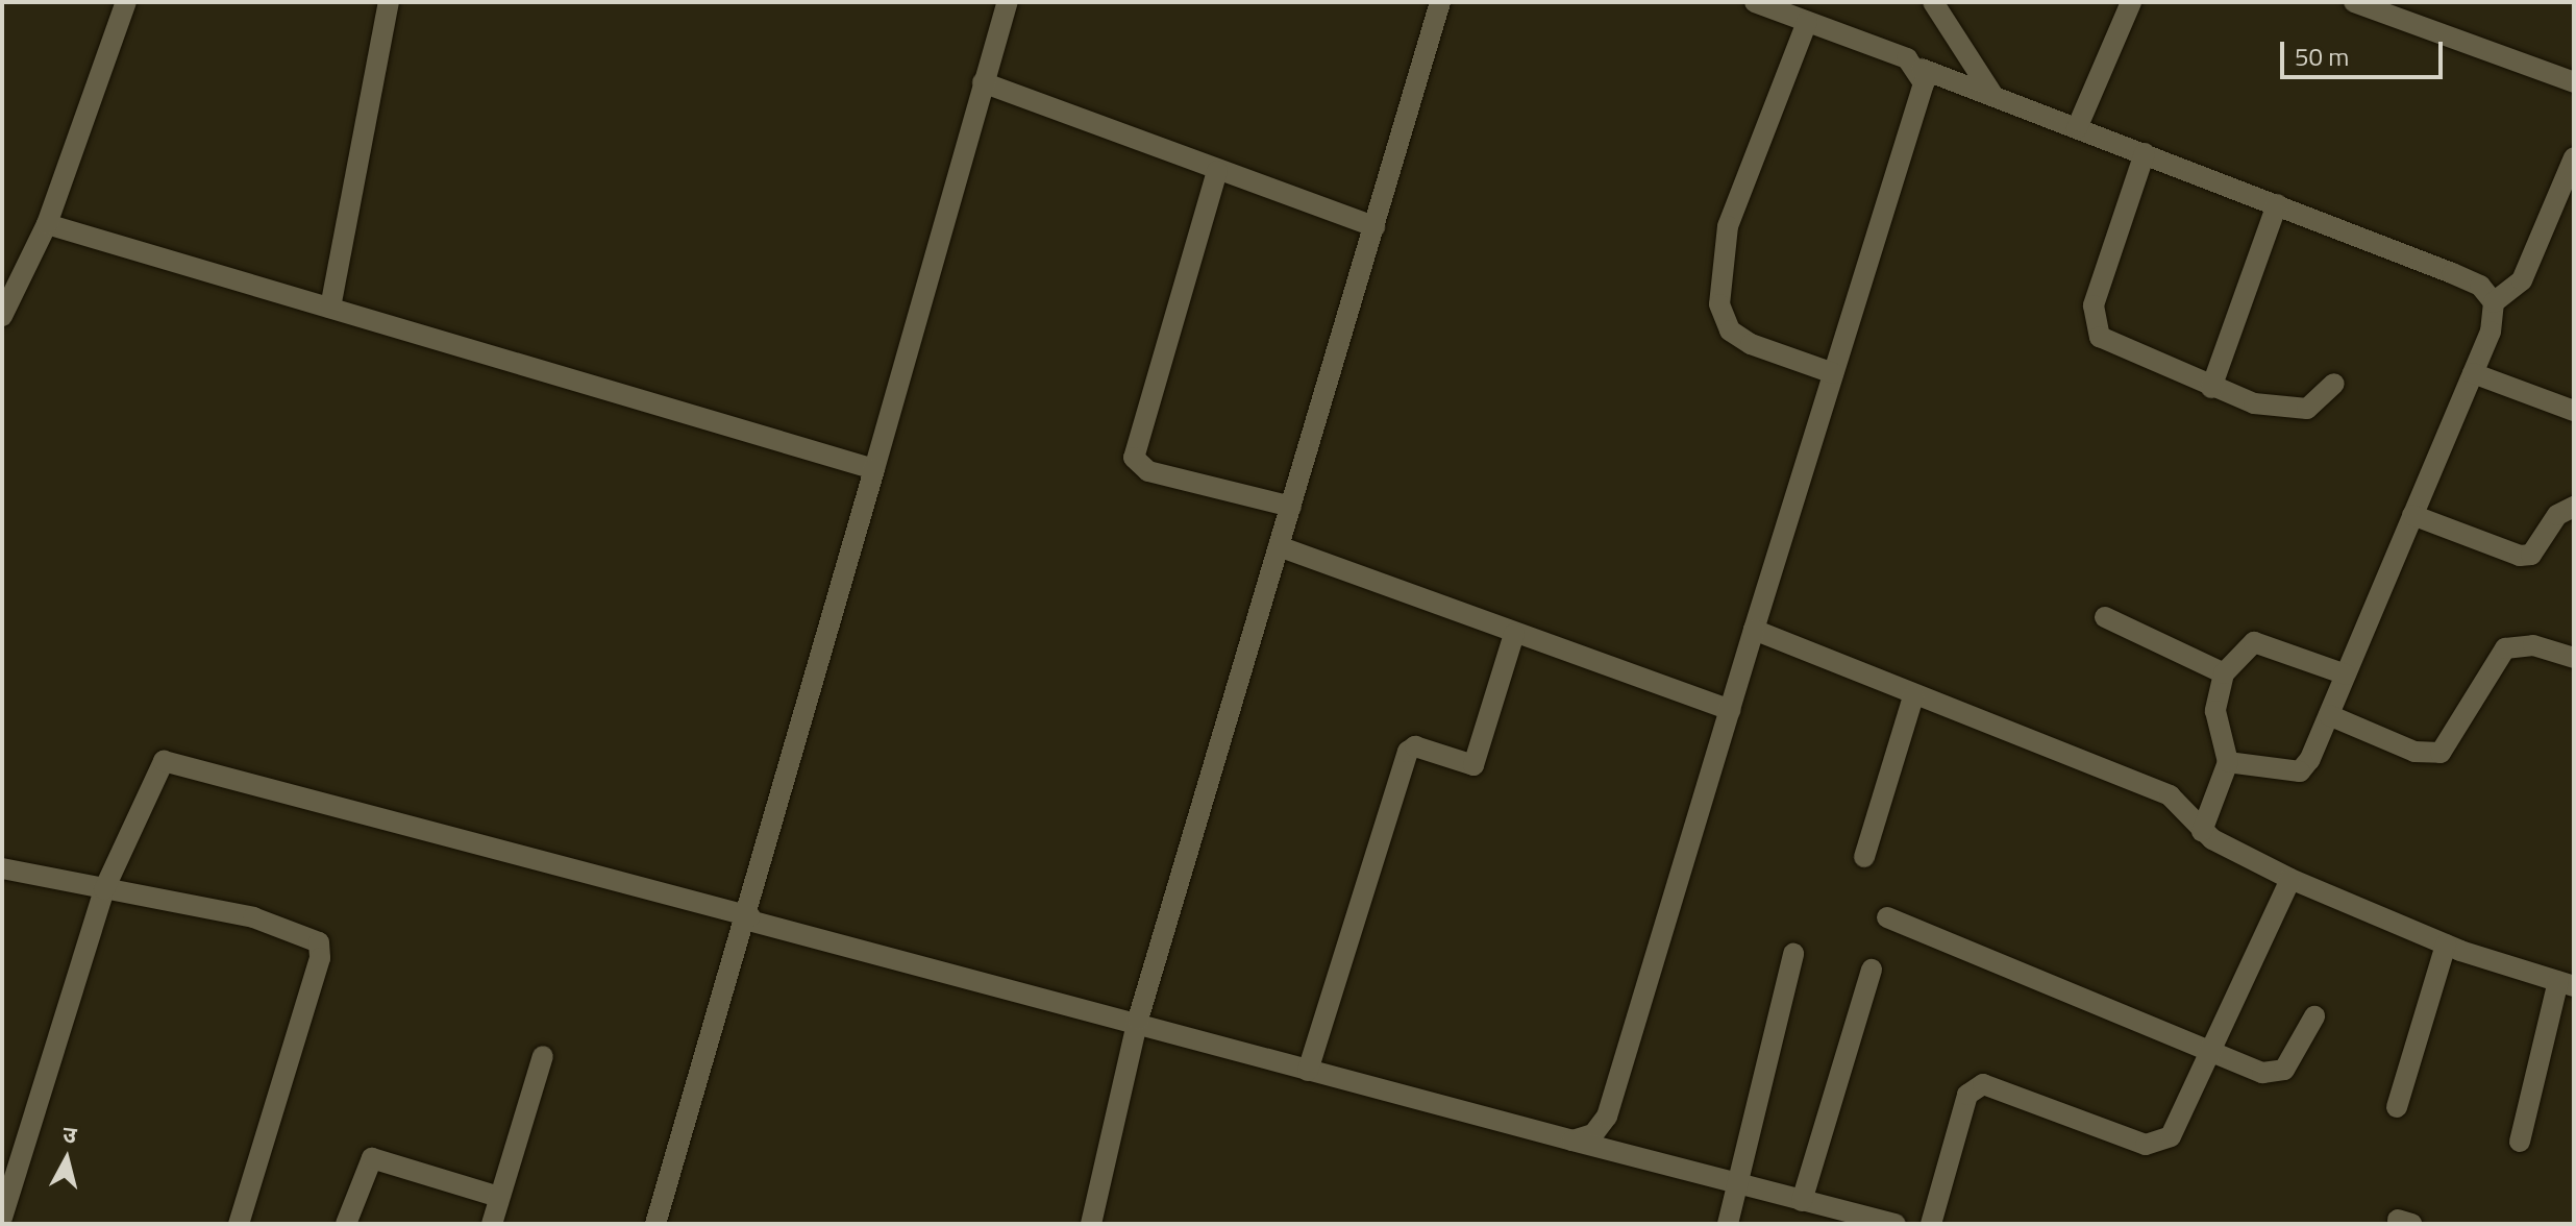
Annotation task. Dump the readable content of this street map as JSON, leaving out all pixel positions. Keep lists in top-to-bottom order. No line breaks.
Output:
{"scale_bar":"50 m","north":"top"}
